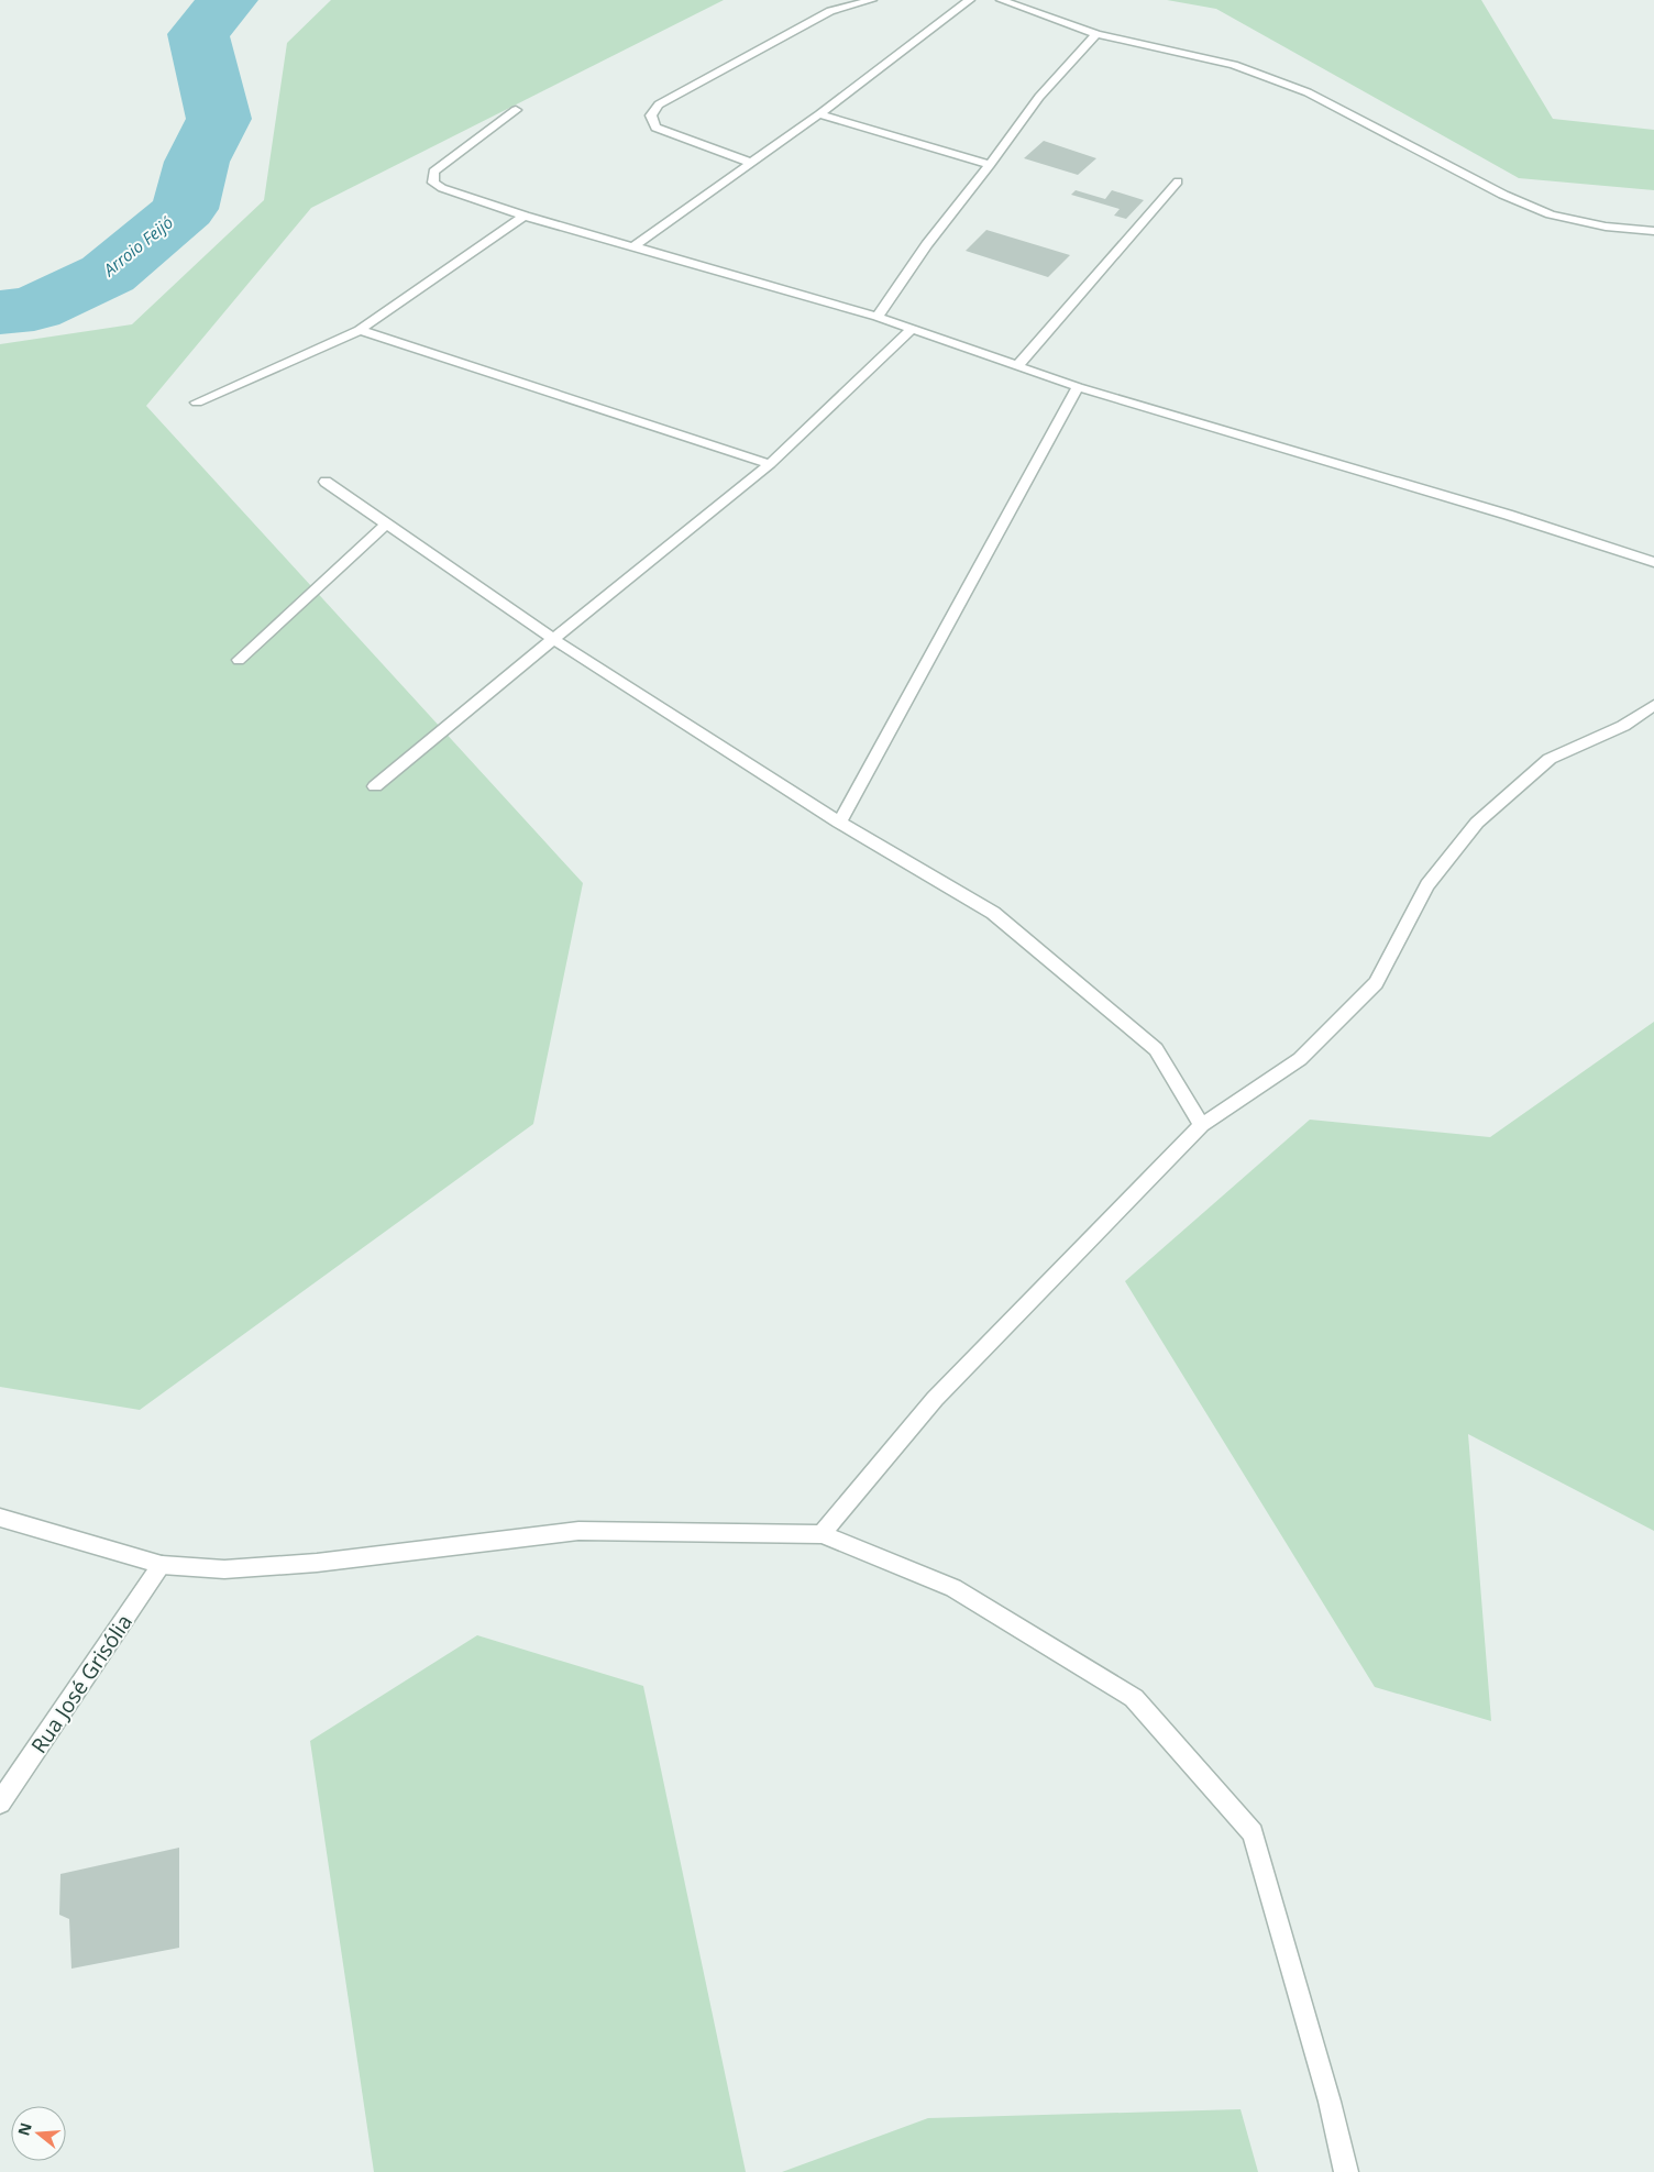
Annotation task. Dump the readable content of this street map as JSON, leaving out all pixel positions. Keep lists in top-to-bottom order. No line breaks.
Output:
{"streets":{"street":["Rua José Grisólia"]},"water":["Arroio Feijó"],"north":"left"}
